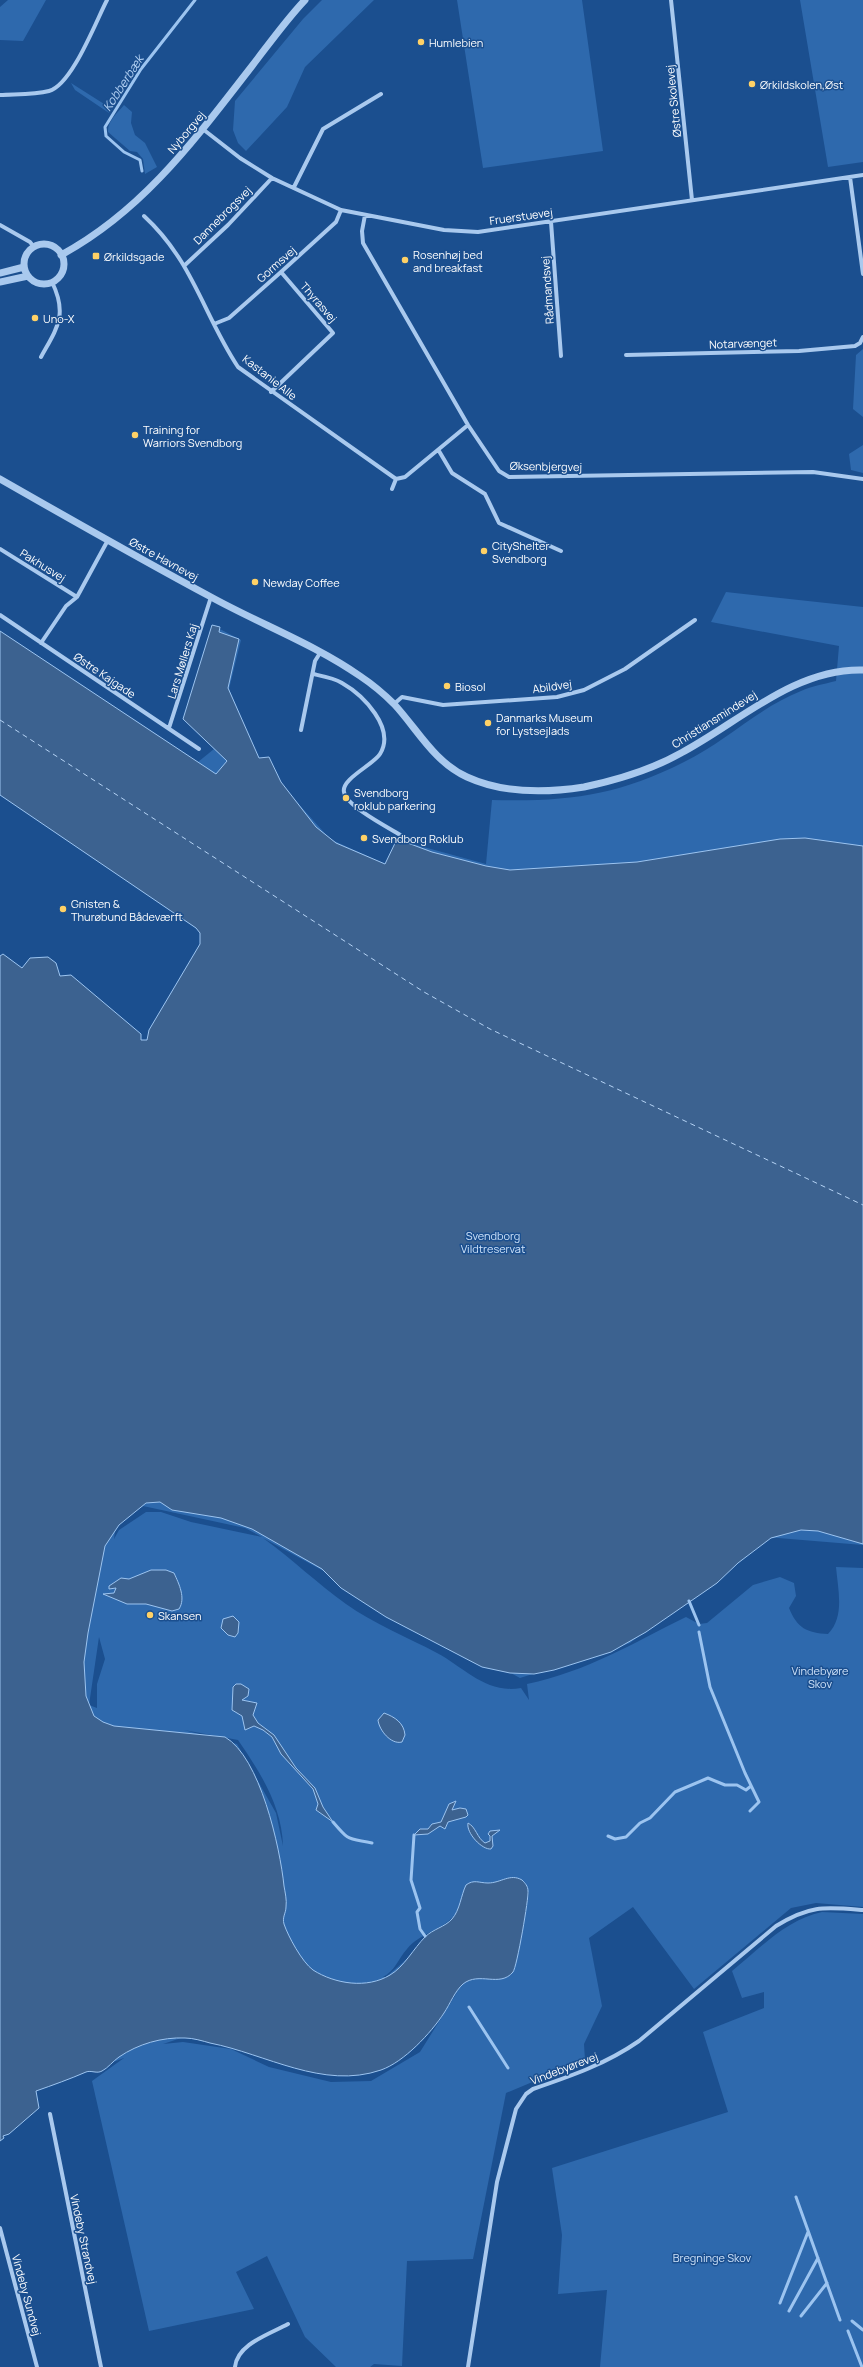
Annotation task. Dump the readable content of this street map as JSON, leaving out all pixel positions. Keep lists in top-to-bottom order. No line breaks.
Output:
{"streets":{"street":["Østre Skolevej","Nyborgvej","Dannebrogsvej","Fruerstuevej","Gormsvej","Rådmandsvej","Thyrasvej","Notarvænget","Kastanie Alle","Øksenbjergvej","Østre Havnevej","Pakhusvej","Lars Møllers Kaj","Østre Kajgade","Abildvej","Christiansmindevej","Vindebyørevej","Vindeby Strandvej","Vindeby Sundvej"]},"crossings":[["Østre Skolevej","Fruerstuevej"],["Nyborgvej","Fruerstuevej"],["Dannebrogsvej","Fruerstuevej"],["Dannebrogsvej","Kastanie Alle"],["Fruerstuevej","Gormsvej"],["Fruerstuevej","Rådmandsvej"],["Fruerstuevej","Øksenbjergvej"],["Gormsvej","Thyrasvej"],["Gormsvej","Kastanie Alle"],["Thyrasvej","Kastanie Alle"],["Østre Havnevej","Lars Møllers Kaj"],["Østre Havnevej","Abildvej"],["Østre Havnevej","Christiansmindevej"],["Lars Møllers Kaj","Østre Kajgade"],["Abildvej","Christiansmindevej"]],"water":["Kobberbæk"],"parks":["Svendborg Vildtreservat","Vindebyøre Skov","Bregninge Skov"],"places":{"other":["Humlebien","Ørkildskolen,Øst","Rosenhøj bed and breakfast","Uno-X","Training for Warriors Svendborg","CityShelter Svendborg","Newday Coffee","Biosol","Danmarks Museum for Lystsejlads","Svendborg roklub parkering","Svendborg Roklub","Gnisten & Thurøbund Bådeværft","Skansen"],"transit":["Ørkildsgade"]}}
